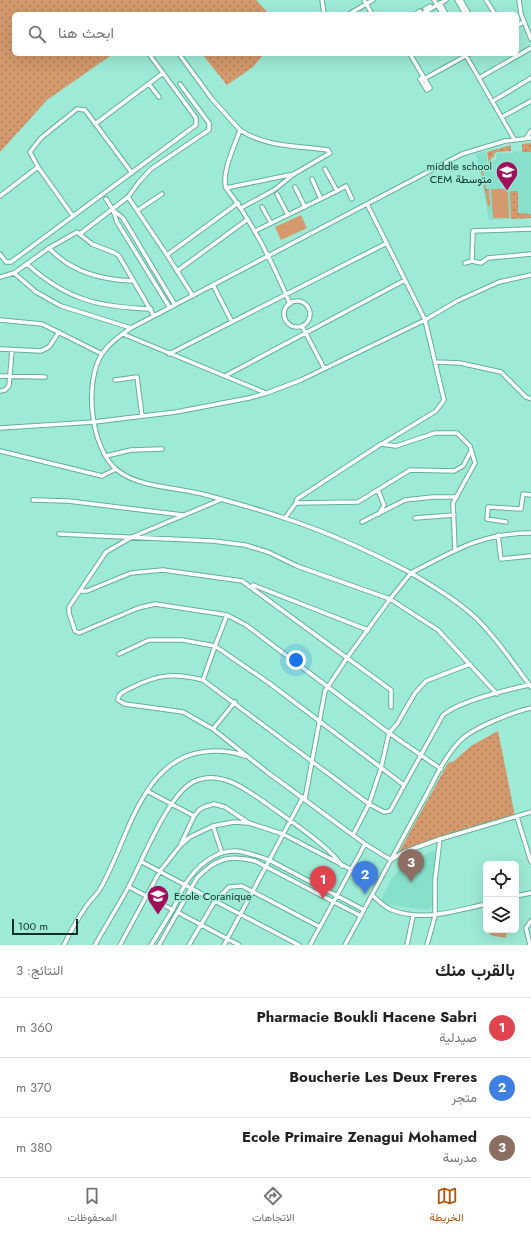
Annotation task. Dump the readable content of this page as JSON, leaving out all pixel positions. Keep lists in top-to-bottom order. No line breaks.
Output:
{"places":{"school or university":["middle school CEM متوسطة","Ecole Coranique"]},"scale_bar":"100 m","page":{"search":"ابحث هنا","pins":["3","2","1"],"scale":"100 m","heading":["بالقرب منك","النتائج: 3"],"list":[{"mark":"1","name":"Pharmacie Boukli Hacene Sabri","note":"صيدلية","value":"360 m"},{"mark":"2","name":"Boucherie Les Deux Freres","note":"متجر","value":"370 m"},{"mark":"3","name":"Ecole Primaire Zenagui Mohamed","note":"مدرسة","value":"380 m"}],"nav":["الخريطة","الاتجاهات","المحفوظات"]}}
